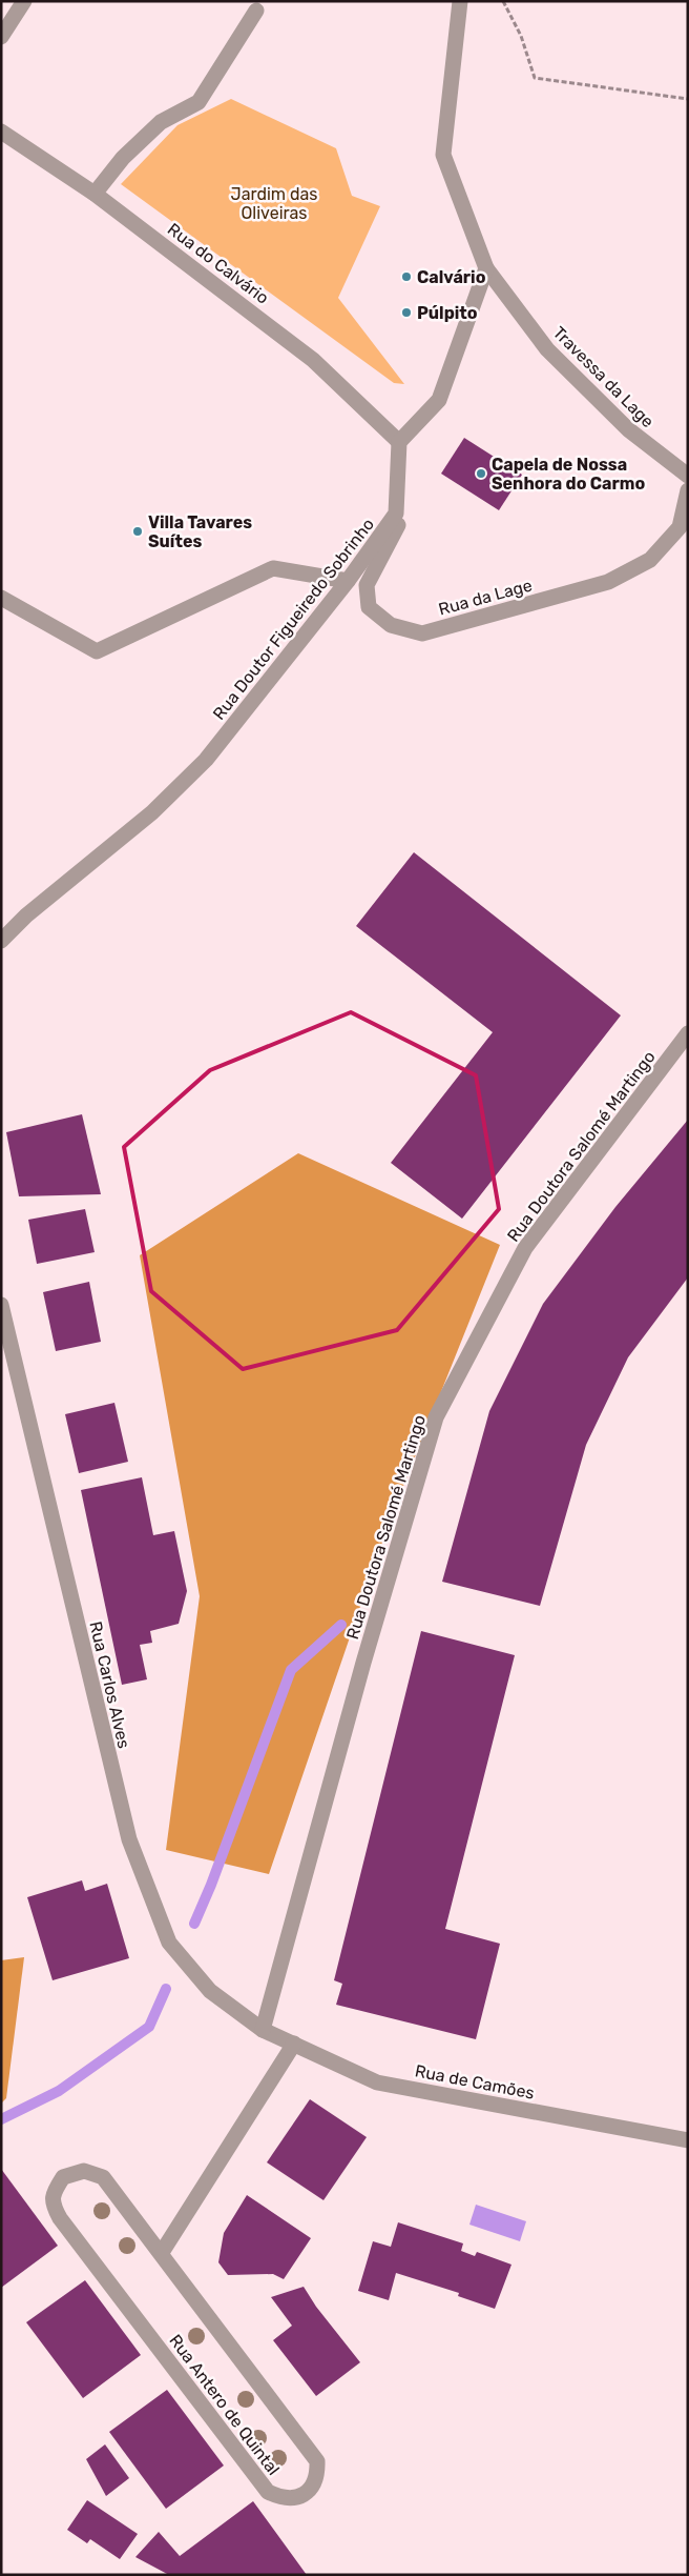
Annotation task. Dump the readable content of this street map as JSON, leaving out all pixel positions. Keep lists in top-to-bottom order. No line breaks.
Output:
{"streets":{"street":["Rua do Calvário","Travessa da Lage","Rua da Lage","Rua Doutor Figueiredo Sobrinho","Rua Doutora Salomé Martingo","Rua Carlos Alves","Rua de Camões","Rua Antero de Quintal"]},"crossings":[["Rua do Calvário","Rua Doutor Figueiredo Sobrinho"],["Rua da Lage","Rua Doutor Figueiredo Sobrinho"],["Rua Doutora Salomé Martingo","Rua Carlos Alves"],["Rua Doutora Salomé Martingo","Rua de Camões"],["Rua Carlos Alves","Rua de Camões"]],"parks":["Jardim das Oliveiras"],"places":["Calvário","Púlpito","Capela de Nossa Senhora do Carmo","Villa Tavares Suítes"]}
